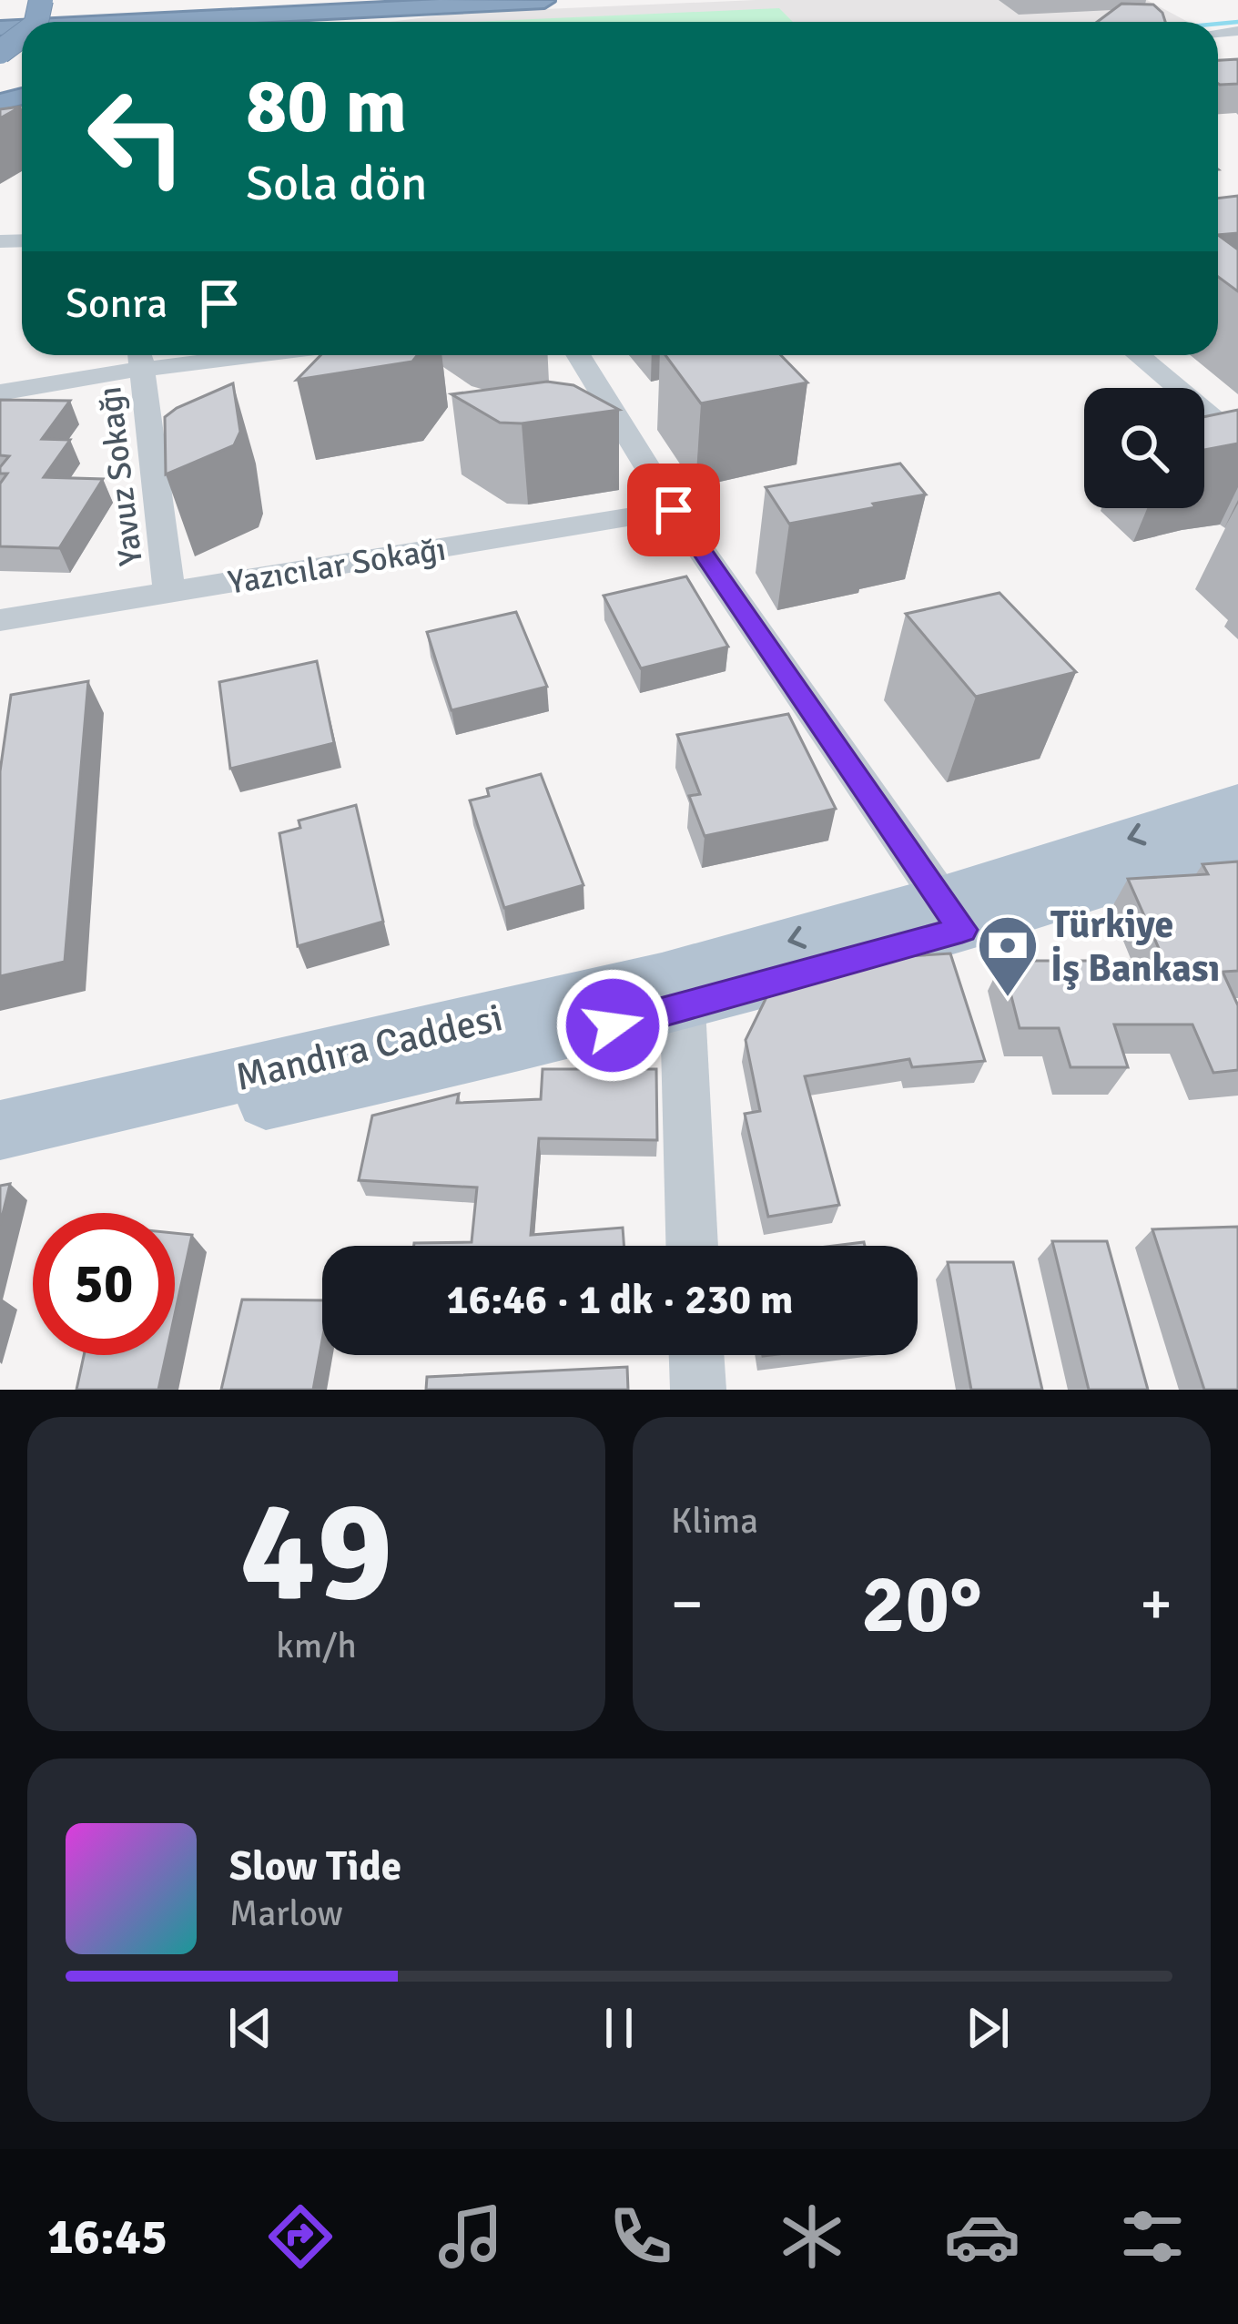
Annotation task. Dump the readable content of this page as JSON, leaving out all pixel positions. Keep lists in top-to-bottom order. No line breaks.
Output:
{"streets":{"main road":["Mandıra Caddesi"],"street":["Yavuz Sokağı","Yazıcılar Sokağı"]},"crossings":[["Yavuz Sokağı","Yazıcılar Sokağı"]],"places":{"bank":["Türkiye İş Bankası"]},"page":{"turn":["80 m","Sola dön"],"then":"Sonra","limit":"50","trip":"16:46 · 1 dk · 230 m","tile":[["49","km/h"],"Klima"],"heat":["−","20°","+"],"song":["Slow Tide","Marlow"],"tabs":"16:45"}}
